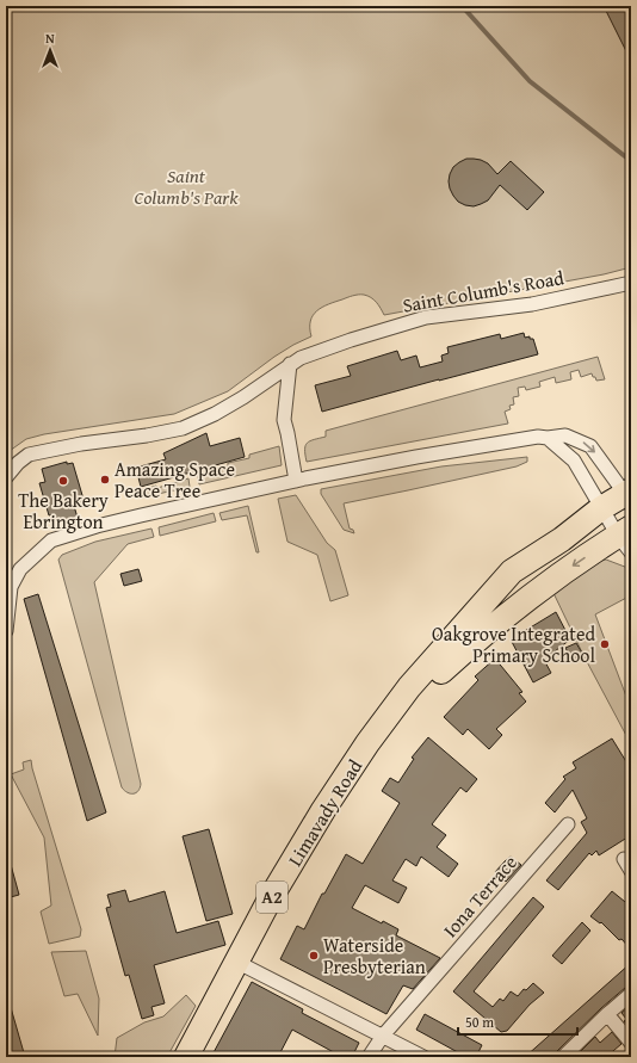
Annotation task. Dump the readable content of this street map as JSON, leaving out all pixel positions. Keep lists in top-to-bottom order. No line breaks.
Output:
{"streets":{"highway":["Limavady Road","A2"],"street":["Saint Columb's Road","Iona Terrace"]},"parks":["Saint Columb's Park"],"places":["Amazing Space Peace Tree","The Bakery Ebrington","Oakgrove Integrated Primary School","Waterside Presbyterian"],"scale_bar":"50 m","north":"top"}
